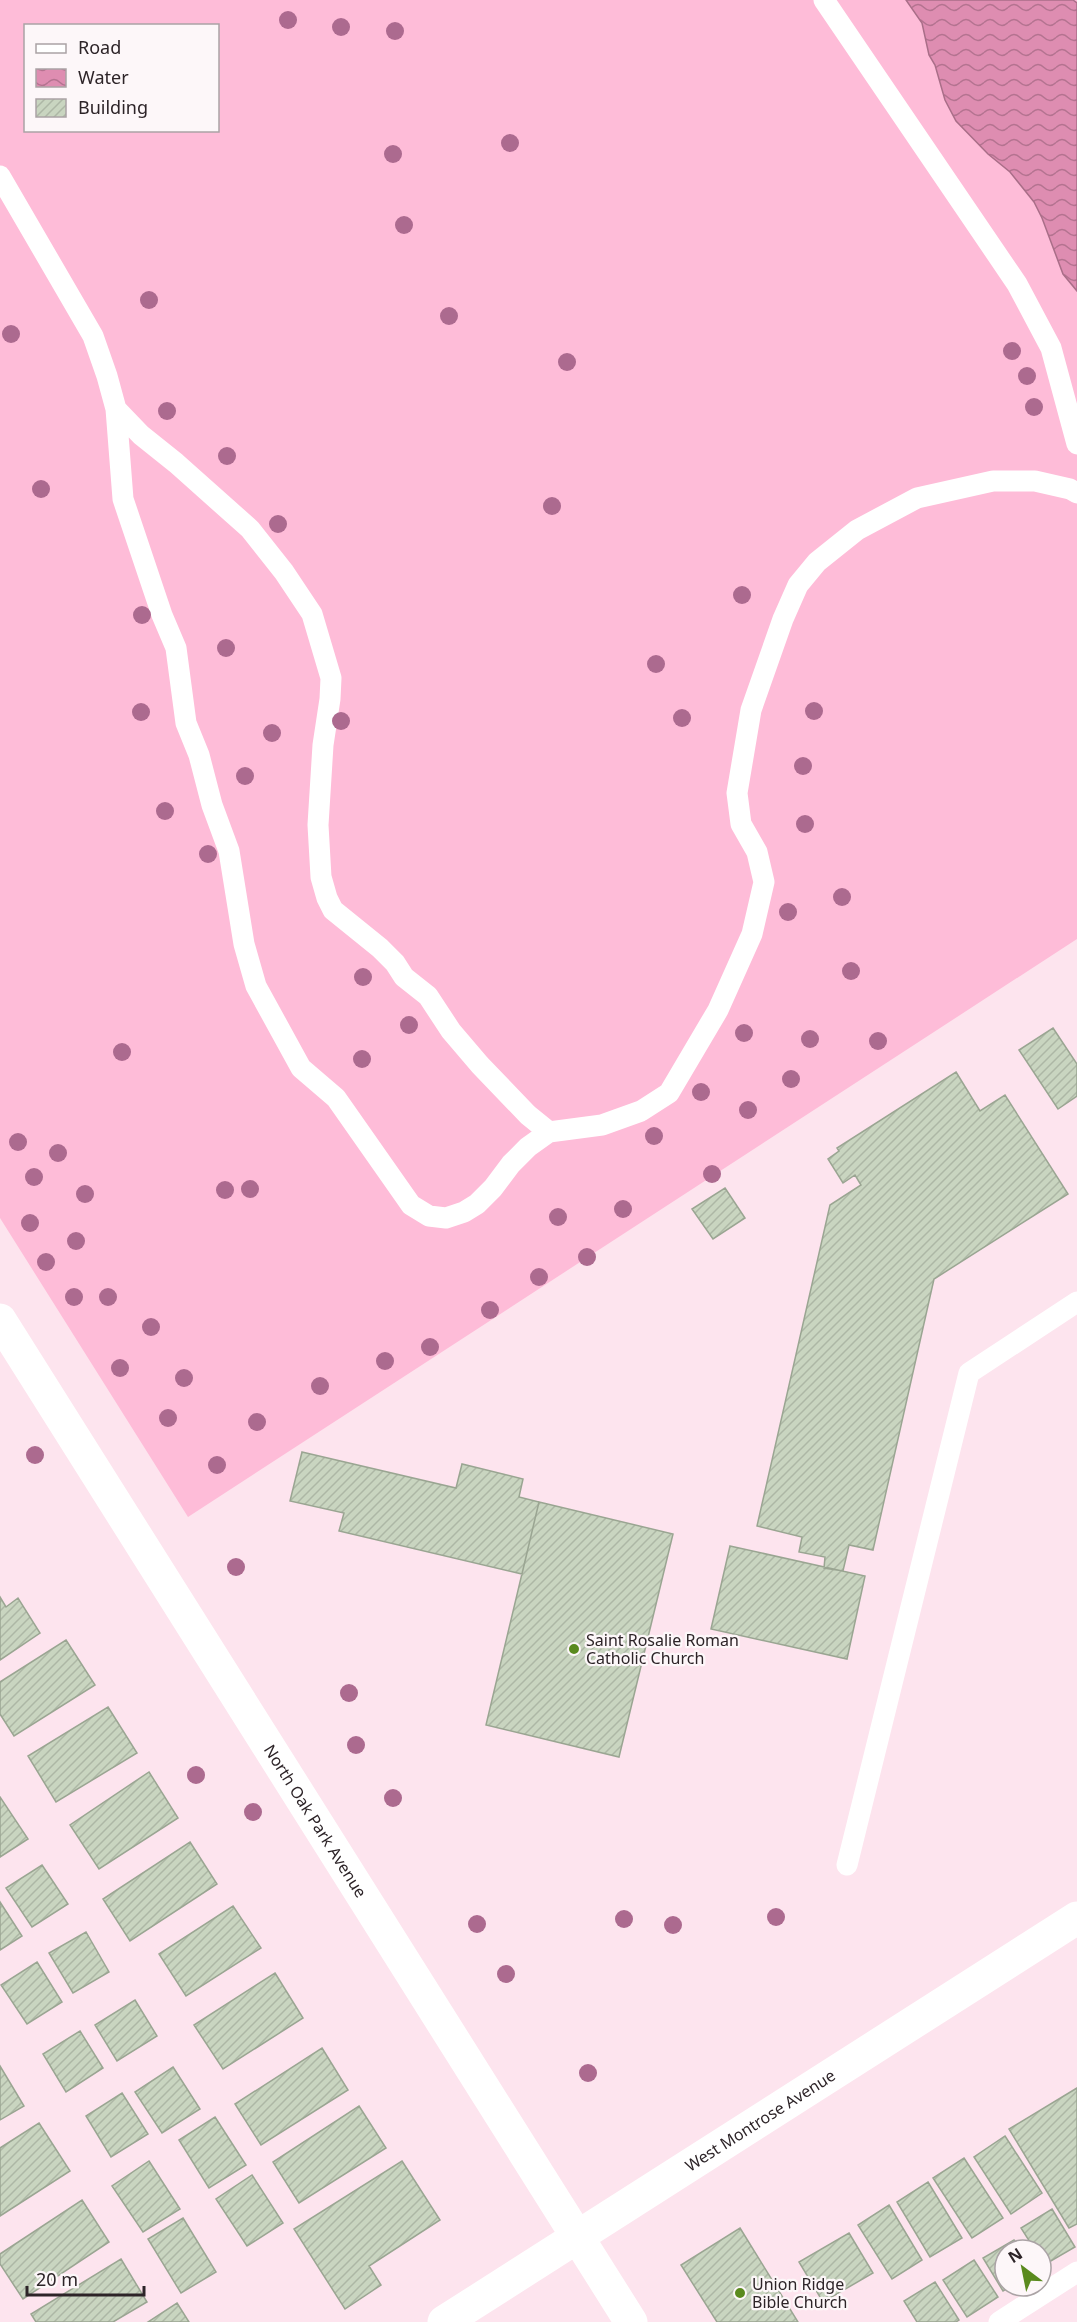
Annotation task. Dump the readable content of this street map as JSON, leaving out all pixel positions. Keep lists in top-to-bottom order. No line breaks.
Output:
{"streets":{"street":["North Oak Park Avenue","West Montrose Avenue"]},"crossings":[["North Oak Park Avenue","West Montrose Avenue"]],"places":["Saint Rosalie Roman Catholic Church","Union Ridge Bible Church"],"legend":["Road","Water","Building"],"scale_bar":"20 m","north":"top left"}
